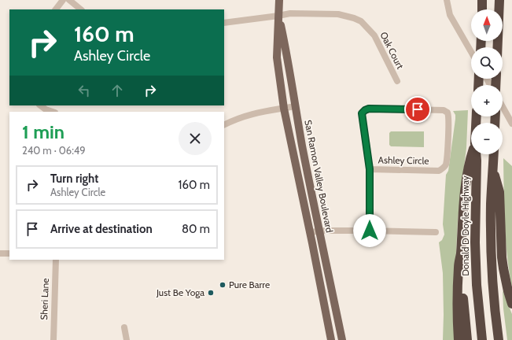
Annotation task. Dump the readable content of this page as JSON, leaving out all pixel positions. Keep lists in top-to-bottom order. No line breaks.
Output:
{"streets":{"highway":["Donald D Doyle Highway"],"main road":["San Ramon Valley Boulevard"],"street":["Oak Court","Ashley Circle","Sheri Lane"]},"crossings":[["Oak Court","San Ramon Valley Boulevard"]],"places":["Pure Barre","Just Be Yoga"],"north":"top","page":{"map_buttons":["+","−"],"turn":["160 m","Ashley Circle"],"heading":["1 min","240 m · 06:49"],"list":[{"name":"Turn right","note":"Ashley Circle","value":"160 m"},{"name":"Arrive at destination","value":"80 m"}]}}
